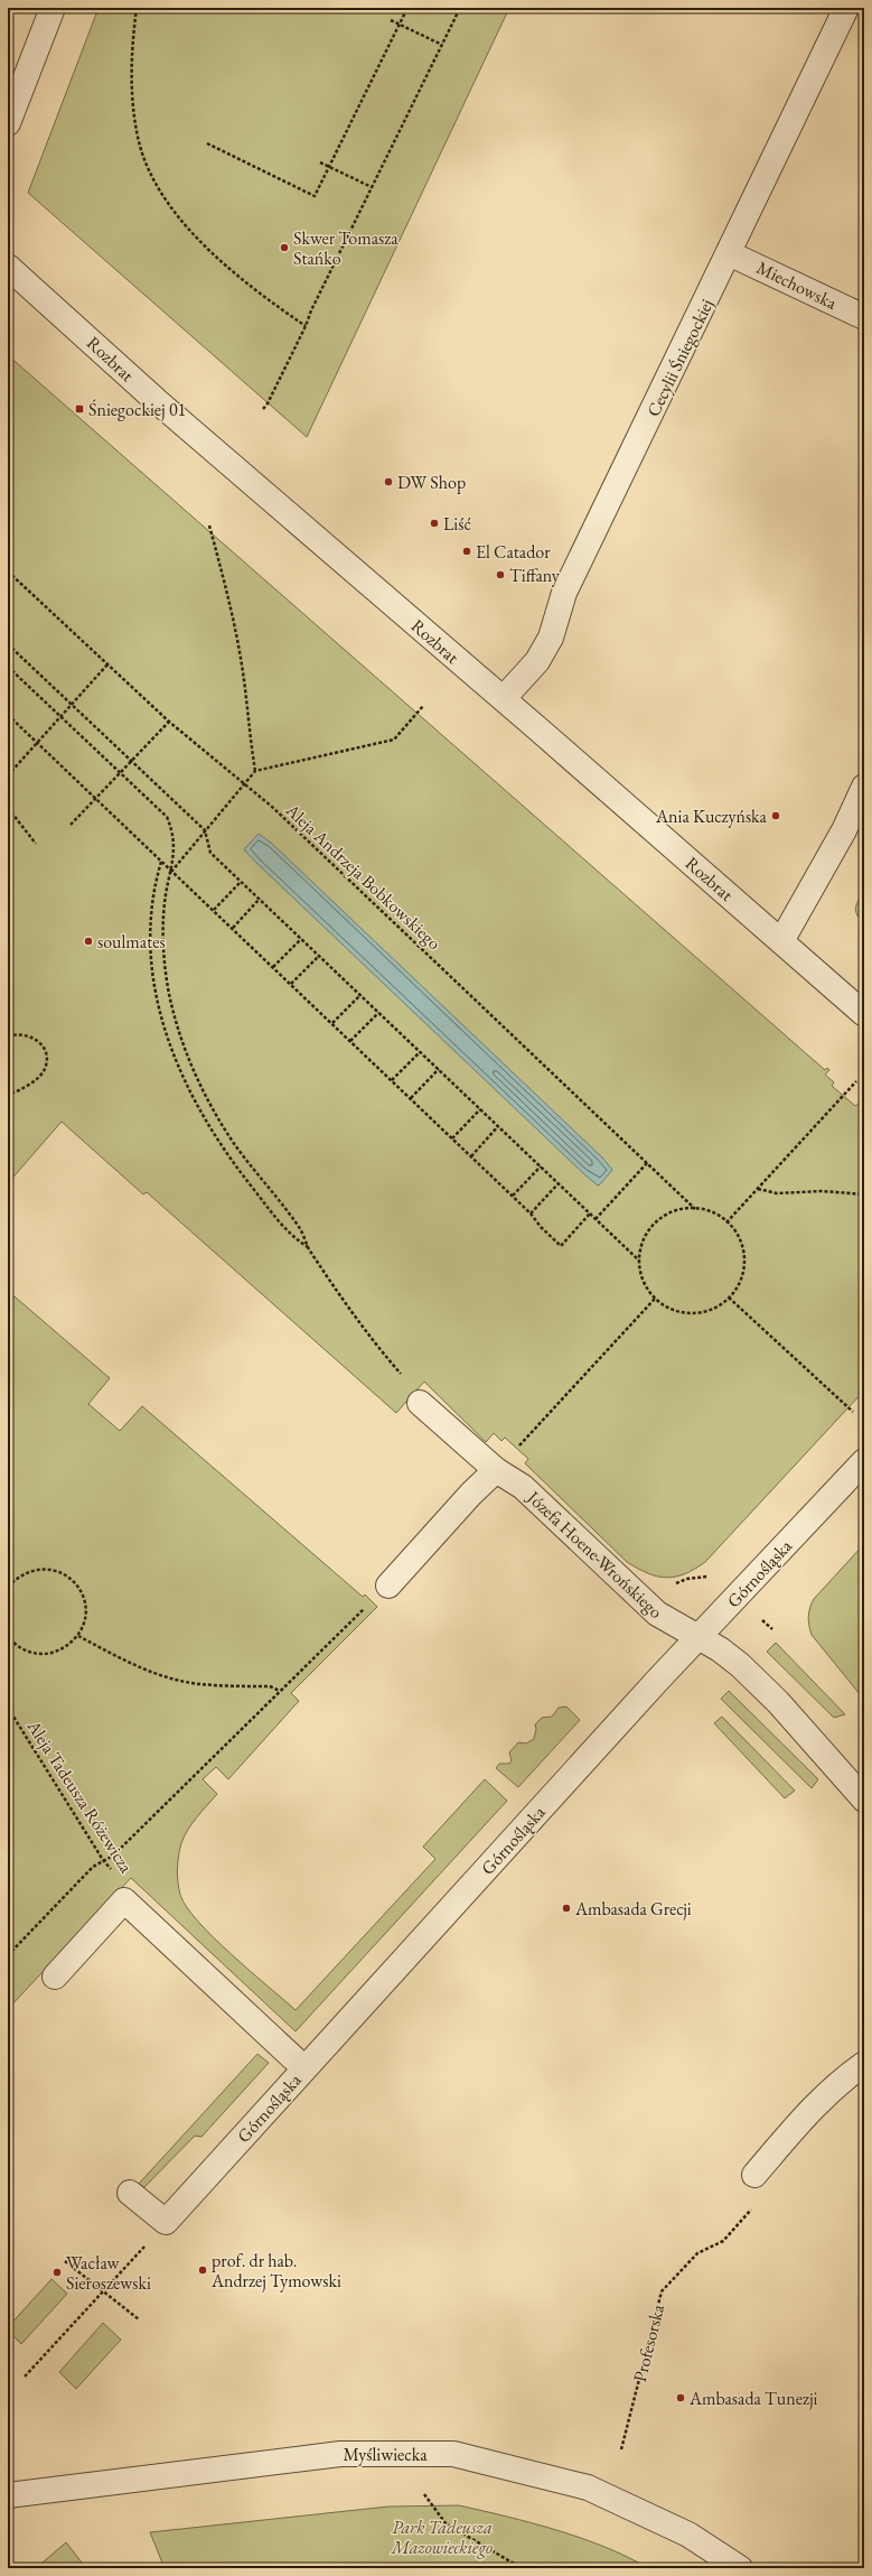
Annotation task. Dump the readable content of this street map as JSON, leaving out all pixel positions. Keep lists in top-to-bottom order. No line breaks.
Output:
{"streets":{"street":["Miechowska","Cecylii Śniegockiej","Rozbrat","Józefa Hoene-Wrońskiego","Górnośląska","Myśliwiecka"],"path":["Aleja Andrzeja Bobkowskiego","Aleja Tadeusza Różewicza","Profesorska"]},"crossings":[["Miechowska","Cecylii Śniegockiej"],["Cecylii Śniegockiej","Rozbrat"],["Józefa Hoene-Wrońskiego","Górnośląska"]],"parks":["Park Tadeusza Mazowieckiego"],"places":{"other":["Skwer Tomasza Stańko","DW Shop","Liść","El Catador","Tiffany","Ania Kuczyńska","soulmates","Ambasada Grecji","prof. dr hab. Andrzej Tymowski","Wacław Sieroszewski","Ambasada Tunezji"],"transit":["Śniegockiej 01"]}}
